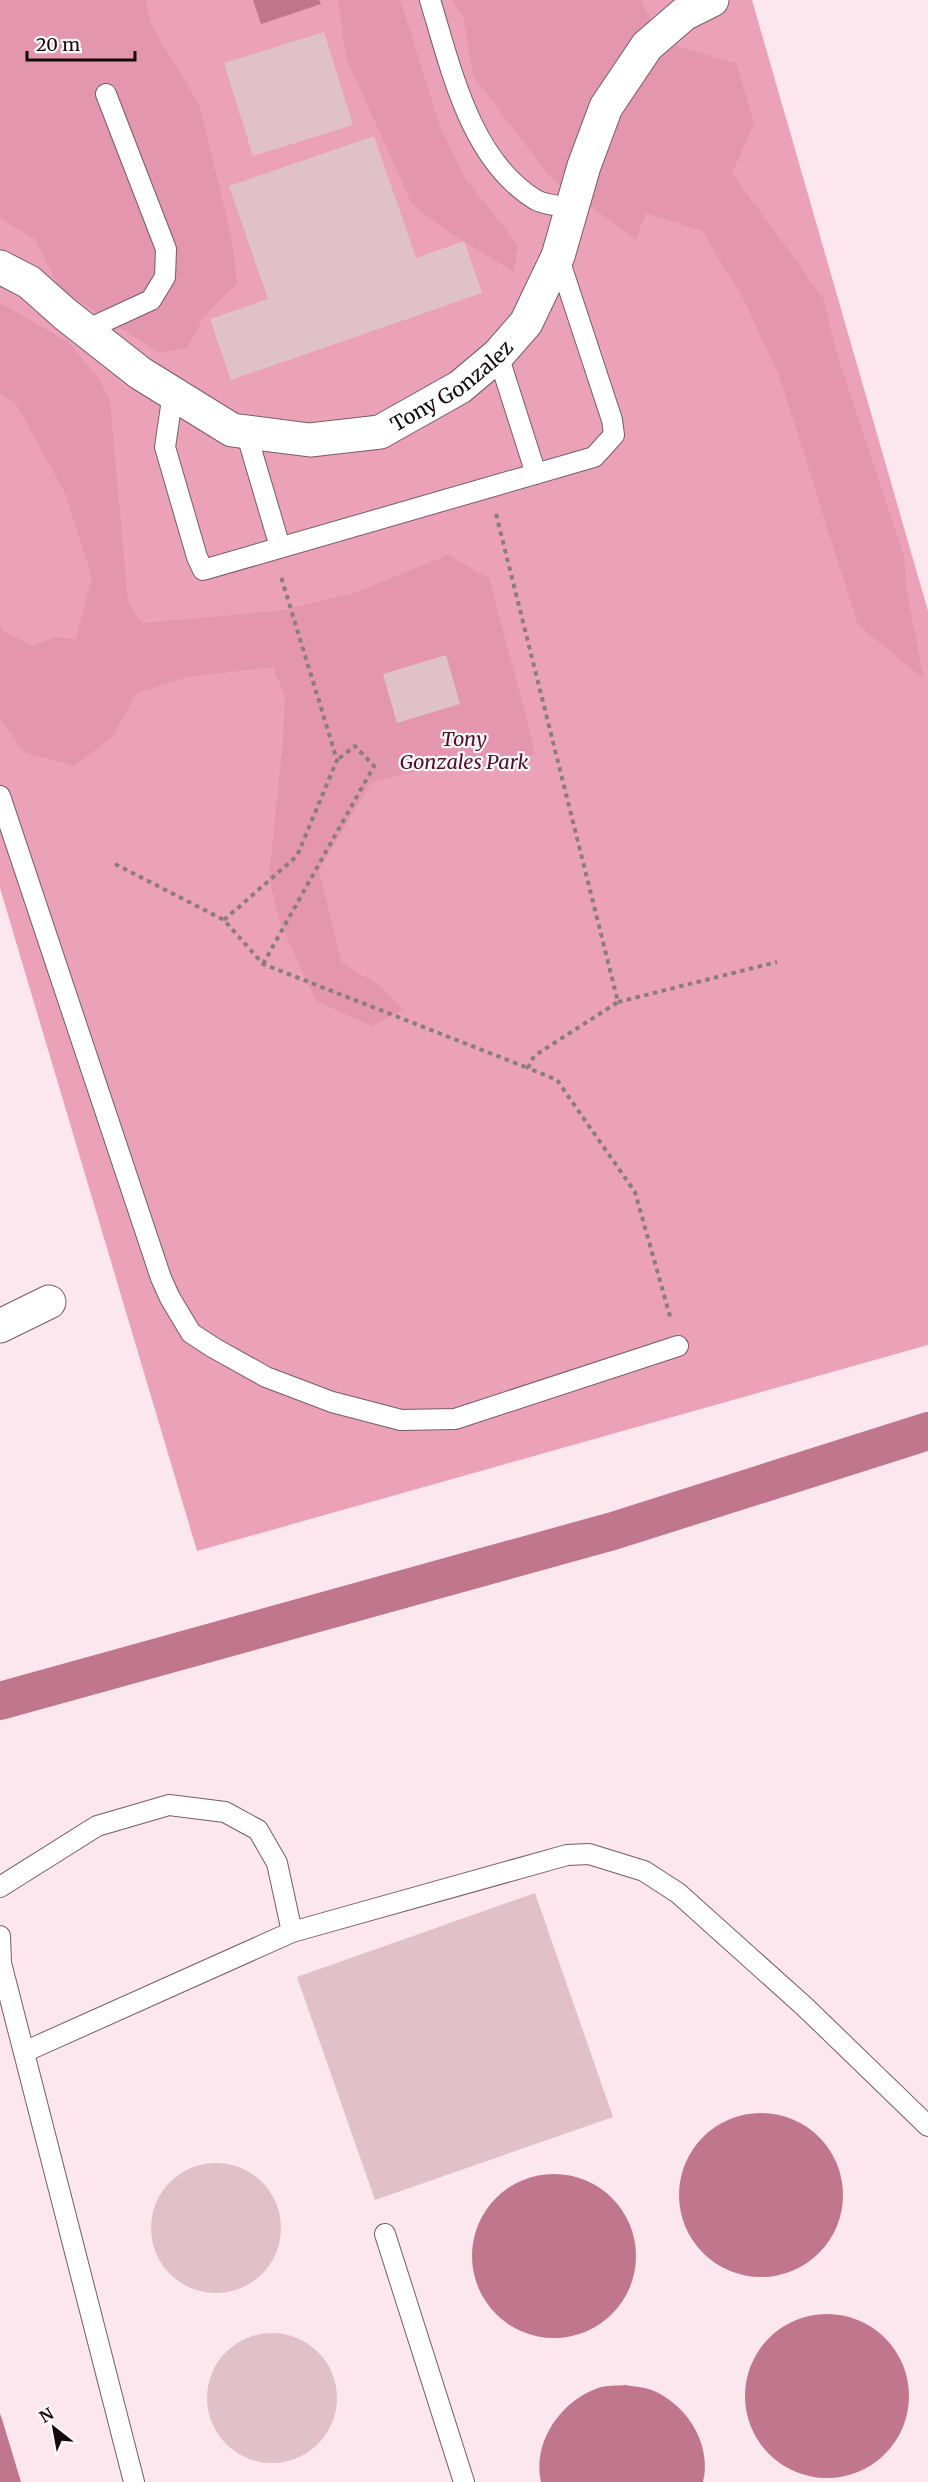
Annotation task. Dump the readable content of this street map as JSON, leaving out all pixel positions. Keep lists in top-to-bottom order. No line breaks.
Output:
{"streets":{"street":["Tony Gonzalez"]},"parks":["Tony Gonzales Park"],"scale_bar":"20 m","north":"top left"}
